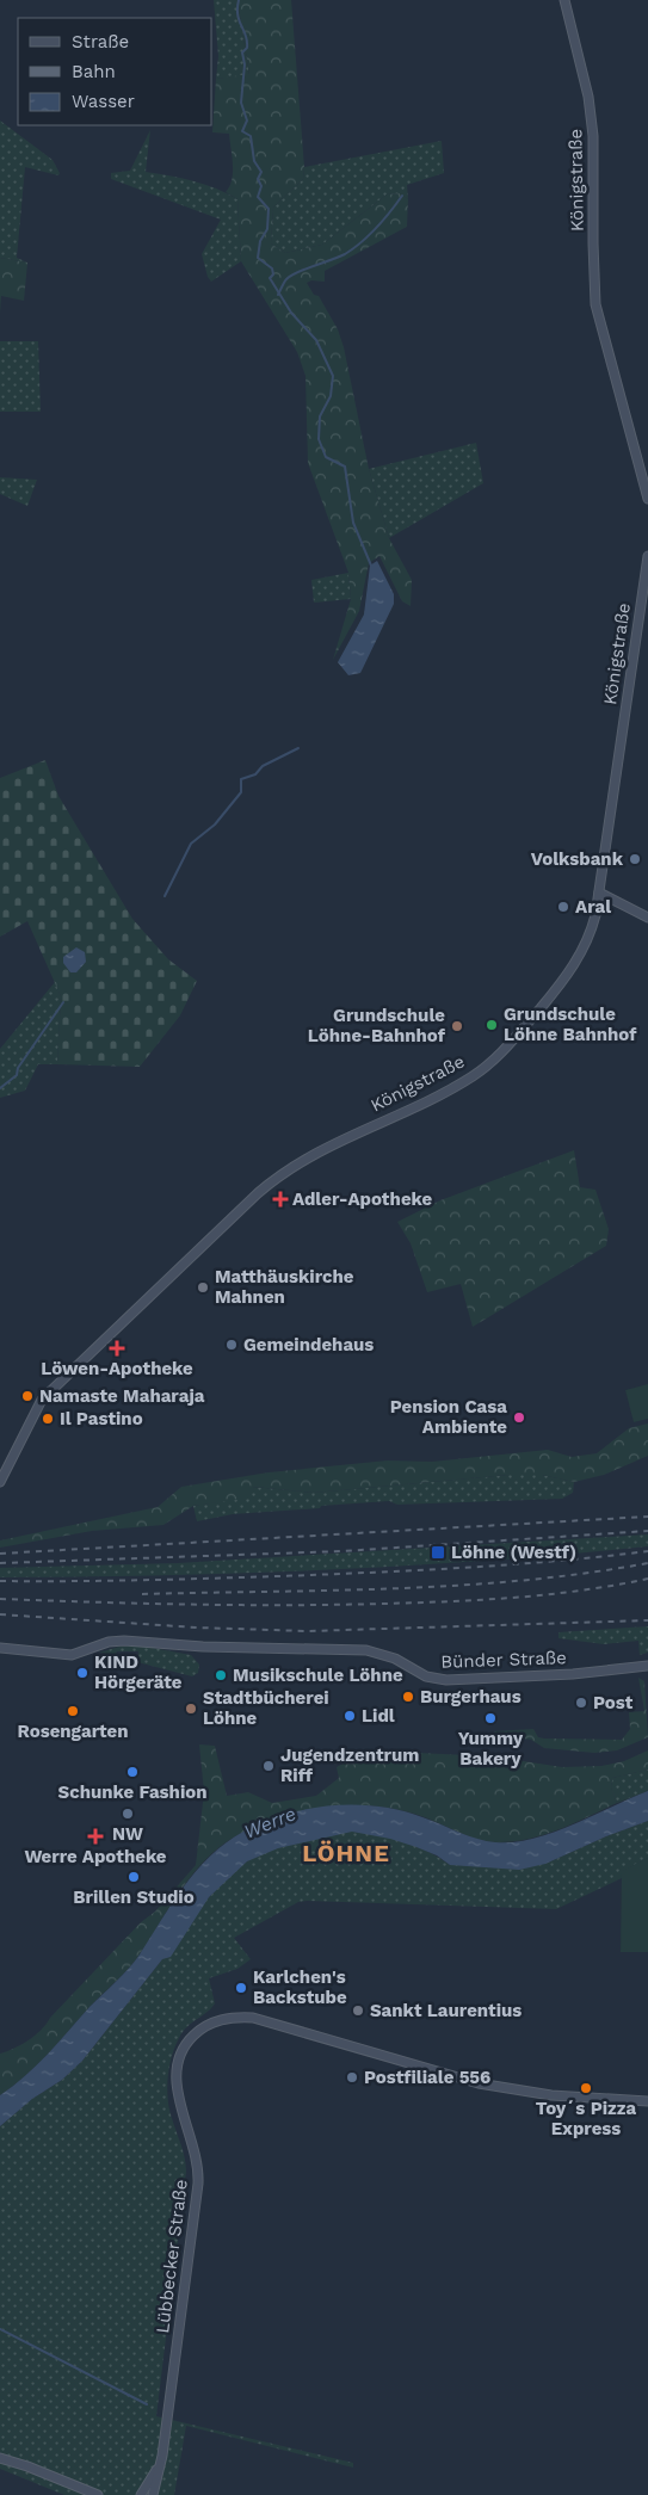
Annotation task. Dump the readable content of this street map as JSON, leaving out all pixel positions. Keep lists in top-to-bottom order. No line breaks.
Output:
{"streets":{"main road":["Königstraße","Bünder Straße","Lübbecker Straße"]},"districts":["LÖHNE"],"water":["Werre"],"places":{"other":["Volksbank","Aral","Grundschule Löhne Bahnhof","Grundschule Löhne-Bahnhof","Matthäuskirche Mahnen","Gemeindehaus","Namaste Maharaja","Pension Casa Ambiente","Il Pastino","KIND Hörgeräte","Musikschule Löhne","Burgerhaus","Post","Stadtbücherei Löhne","Rosengarten","Lidl","Yummy Bakery","Jugendzentrum Riff","Schunke Fashion","NW","Brillen Studio","Karlchen's Backstube","Sankt Laurentius","Postfiliale 556","Toy´s Pizza Express"],"health":["Adler-Apotheke","Löwen-Apotheke","Werre Apotheke"],"transit":["Löhne (Westf)"]},"legend":["Straße","Bahn","Wasser"]}
